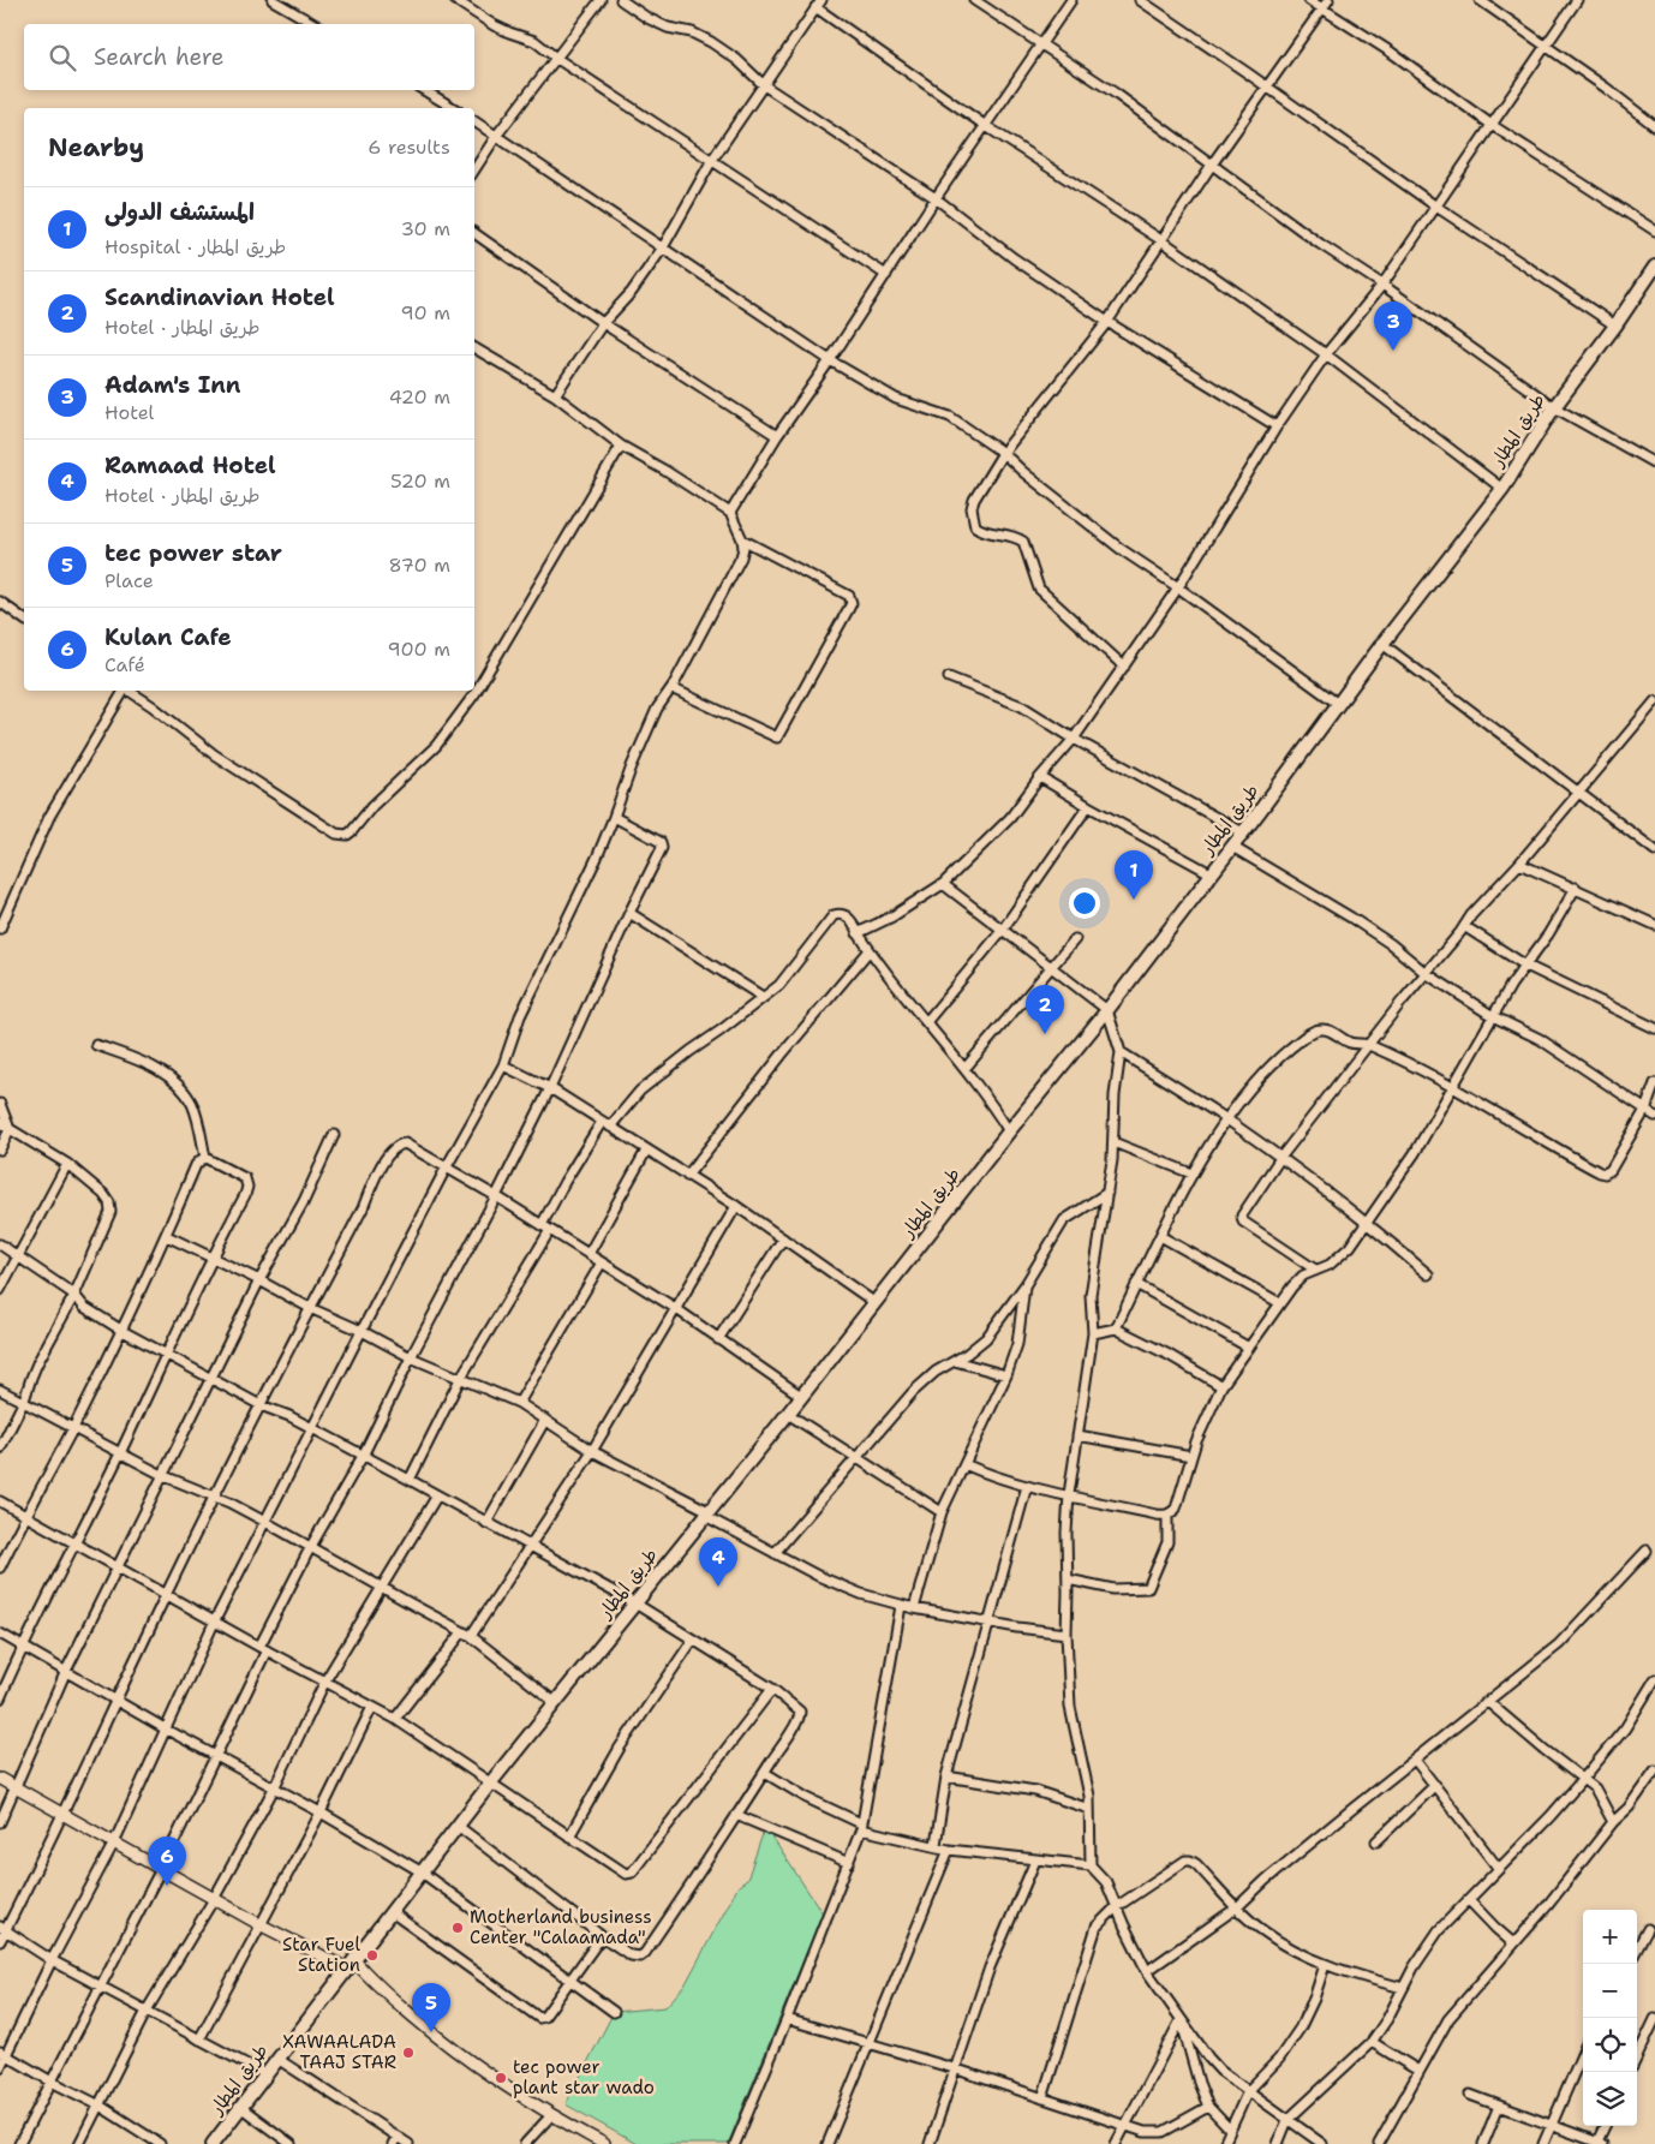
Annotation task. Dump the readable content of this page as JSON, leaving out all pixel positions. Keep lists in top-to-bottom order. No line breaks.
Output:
{"streets":{"main road":["طريق المطار"]},"places":["Motherland business Center \"Calaamada\"","Star Fuel Station","XAWAALADA TAAJ STAR","tec power plant star wado"],"page":{"search":"Search here","heading":["Nearby","6 results"],"list":[{"mark":"1","name":"المستشف الدولى","note":"Hospital · طريق المطار","value":"30 m"},{"mark":"2","name":"Scandinavian Hotel","note":"Hotel · طريق المطار","value":"90 m"},{"mark":"3","name":"Adam's Inn","note":"Hotel","value":"420 m"},{"mark":"4","name":"Ramaad Hotel","note":"Hotel · طريق المطار","value":"520 m"},{"mark":"5","name":"tec power star","note":"Place","value":"870 m"},{"mark":"6","name":"Kulan Cafe","note":"Café","value":"900 m"}],"pins":["3","1","2","4","6","5"],"map_buttons":["+","−"]}}
